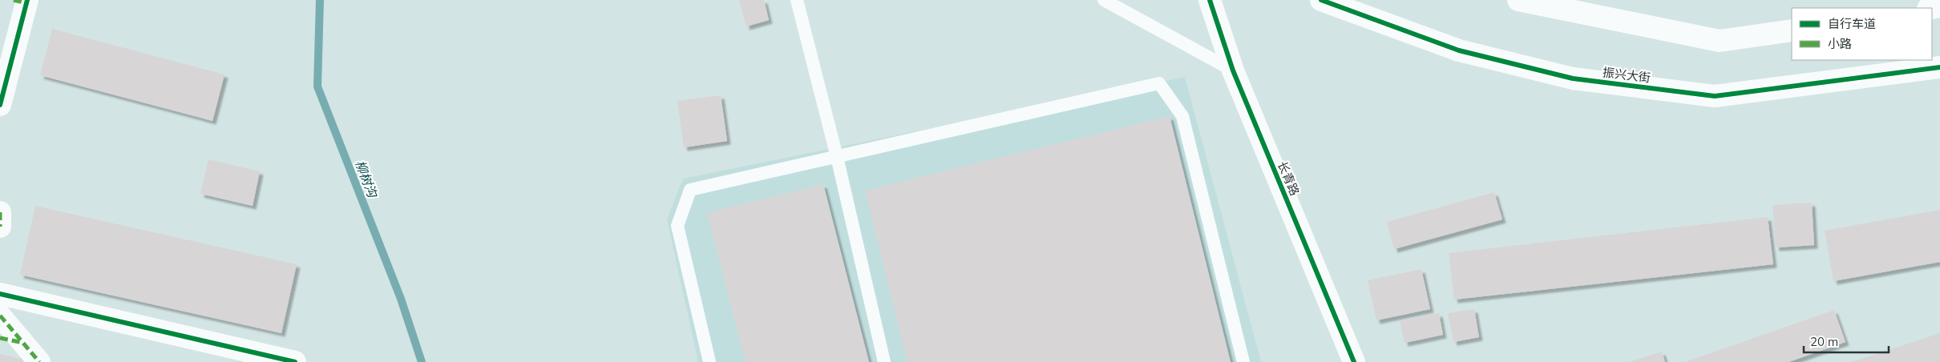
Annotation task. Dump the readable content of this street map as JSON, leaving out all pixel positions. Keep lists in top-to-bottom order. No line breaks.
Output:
{"streets":{"street":["振兴大街","长青路"]},"water":["柳树沟"],"legend":["自行车道","小路"],"scale_bar":"20 m"}
